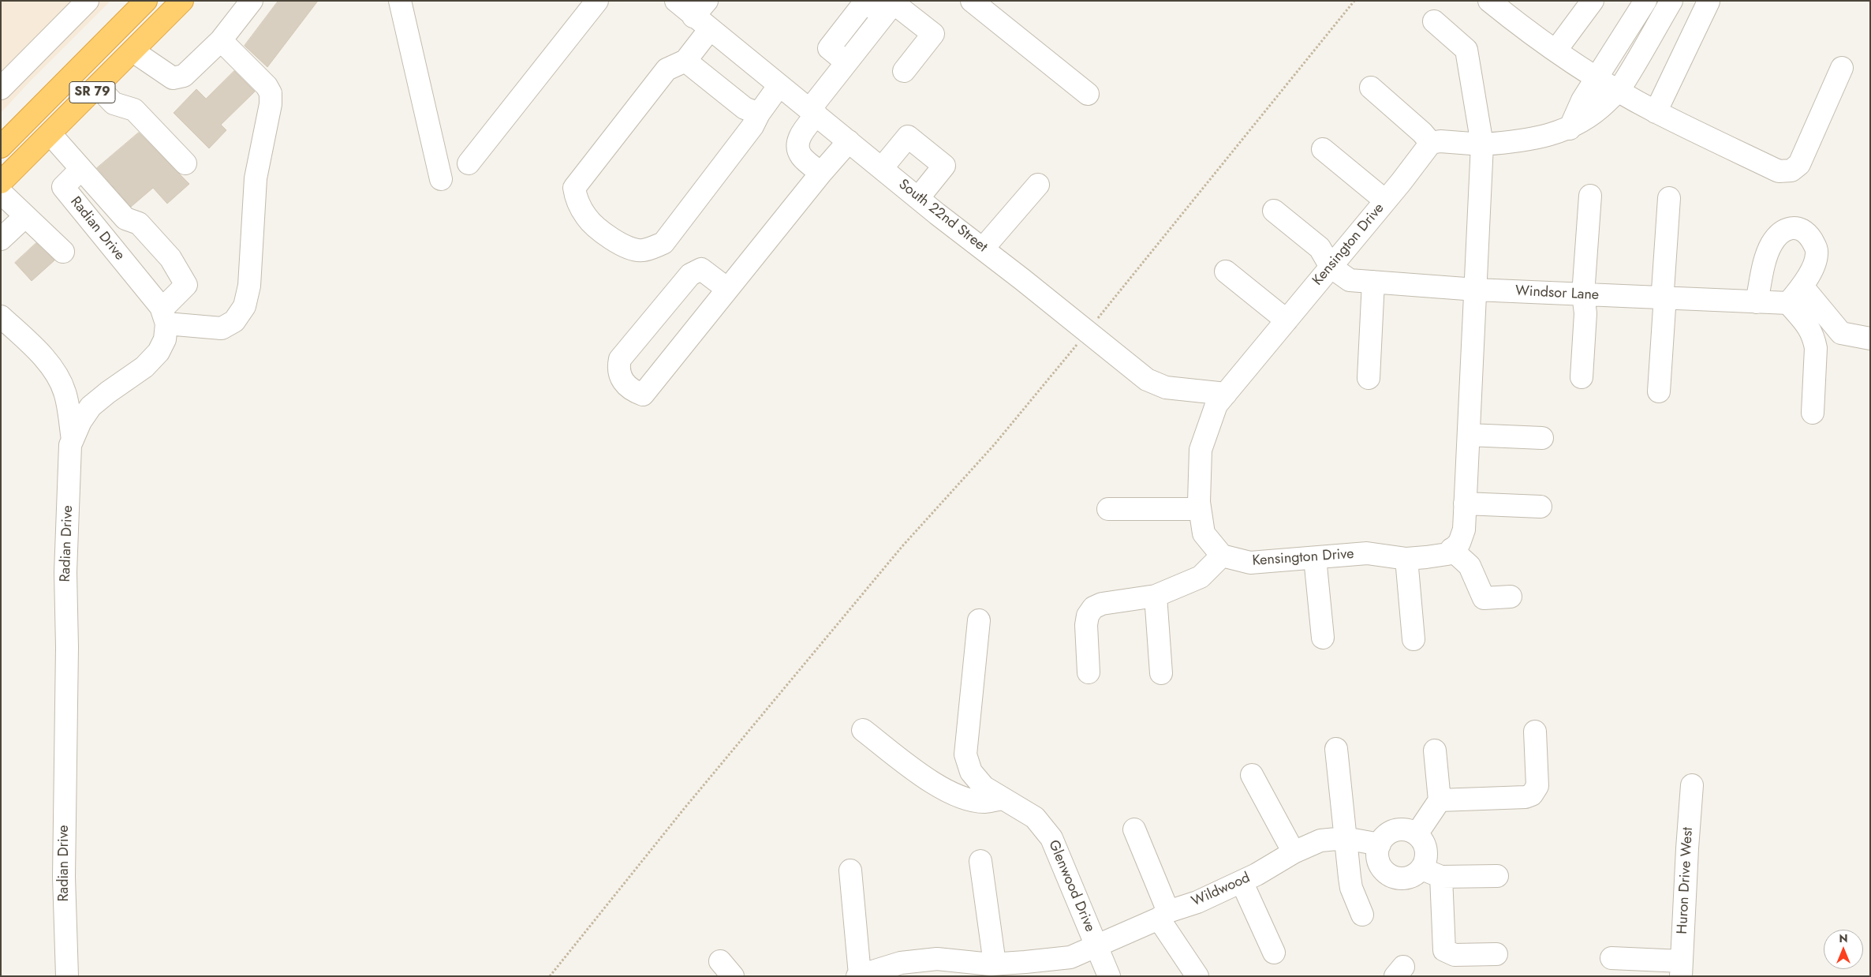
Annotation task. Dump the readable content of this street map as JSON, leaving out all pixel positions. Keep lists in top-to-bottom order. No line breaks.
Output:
{"streets":{"highway":["SR 79"],"street":["South 22nd Street","Radian Drive","Kensington Drive","Windsor Lane","Huron Drive West","Glenwood Drive","Wildwood"]},"crossings":[["South 22nd Street","Kensington Drive"],["Kensington Drive","Windsor Lane"],["Glenwood Drive","Wildwood"]],"north":"top"}
